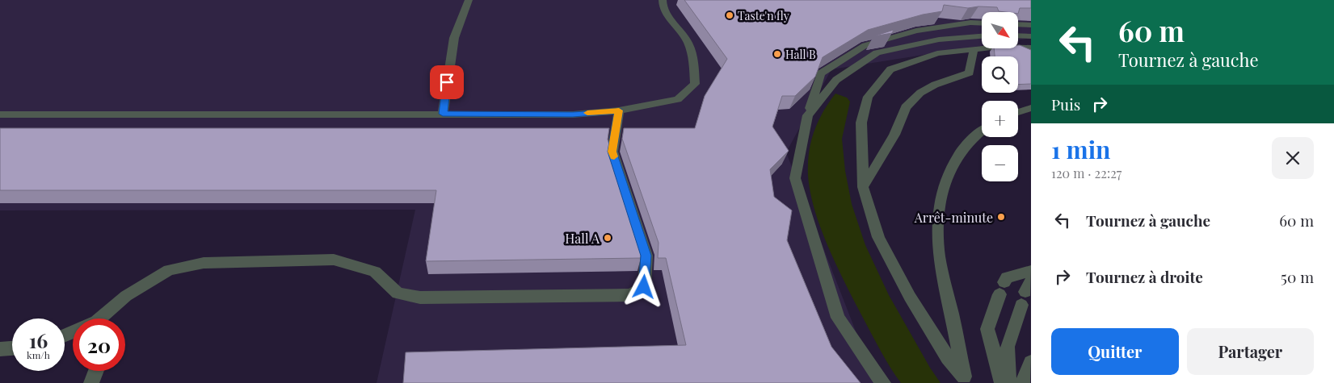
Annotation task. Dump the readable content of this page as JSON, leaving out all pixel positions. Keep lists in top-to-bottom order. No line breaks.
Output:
{"places":["Taste'n fly","Hall B","Arrêt-minute","Hall A"],"north":"bottom right","page":{"turn":["60 m","Tournez à gauche"],"map_buttons":["+","−"],"then":"Puis","heading":["1 min","120 m · 22:27"],"list":[{"name":"Tournez à gauche","value":"60 m"},{"name":"Tournez à droite","value":"50 m"}],"speed":"16 km/h","limit":"20","buttons":["Quitter","Partager"]}}
